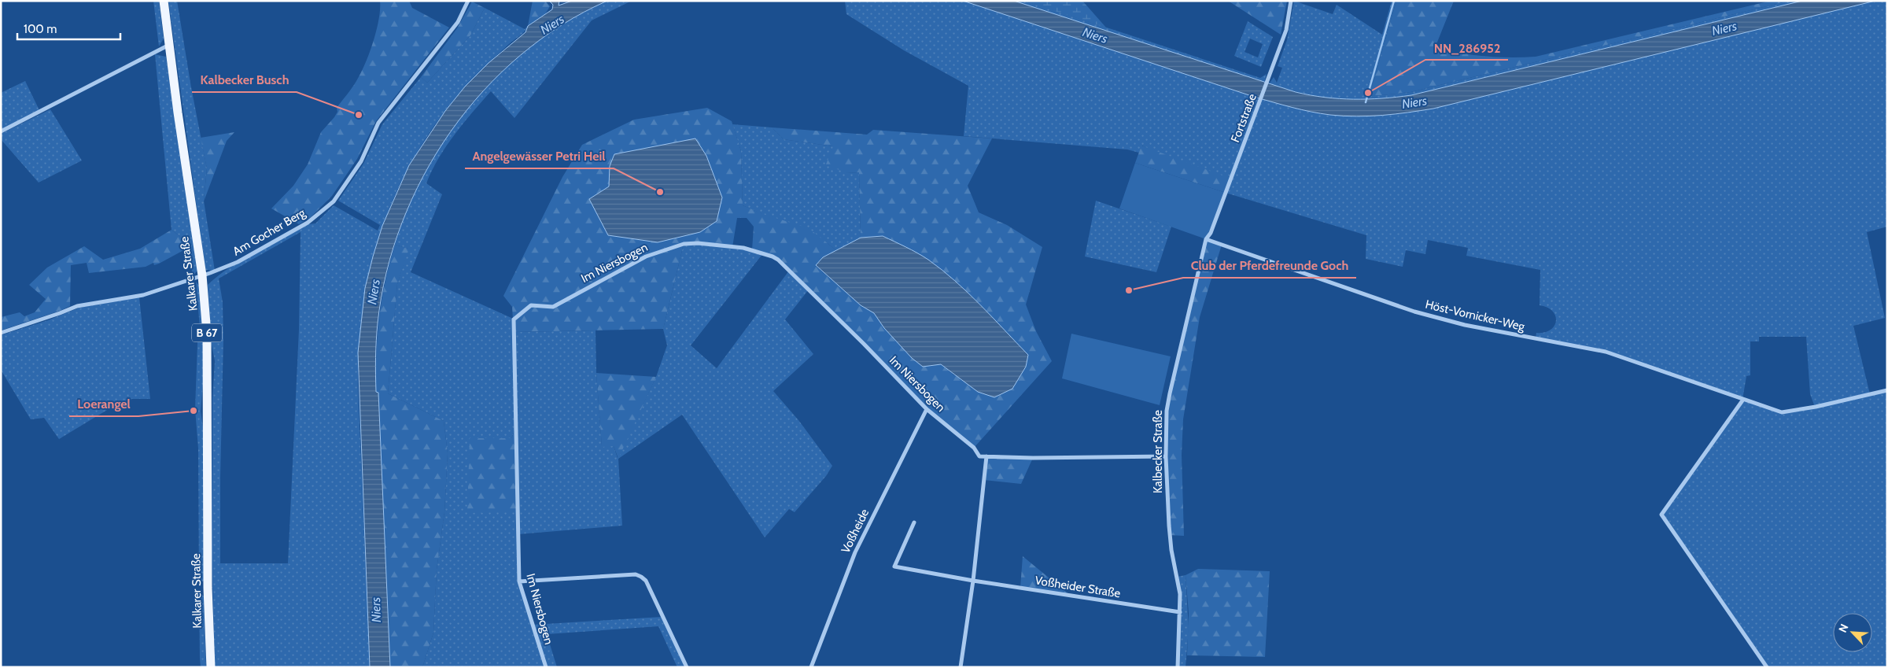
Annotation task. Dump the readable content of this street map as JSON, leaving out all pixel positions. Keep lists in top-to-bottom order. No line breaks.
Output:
{"streets":{"main road":["Kalkarer Straße","B 67"],"street":["Fortstraße","Am Gocher Berg","Im Niersbogen","Höst-Vornicker-Weg","Kalbecker Straße","Voßheide","Voßheider Straße"]},"crossings":[["Fortstraße","Höst-Vornicker-Weg"],["Fortstraße","Kalbecker Straße"],["Am Gocher Berg","Kalkarer Straße"],["Im Niersbogen","Voßheide"],["Höst-Vornicker-Weg","Kalbecker Straße"],["Kalbecker Straße","Voßheider Straße"]],"water":["Niers"],"places":["NN_286952","Kalbecker Busch","Angelgewässer Petri Heil","Club der Pferdefreunde Goch","Loerangel"],"scale_bar":"100 m","north":"top left"}
